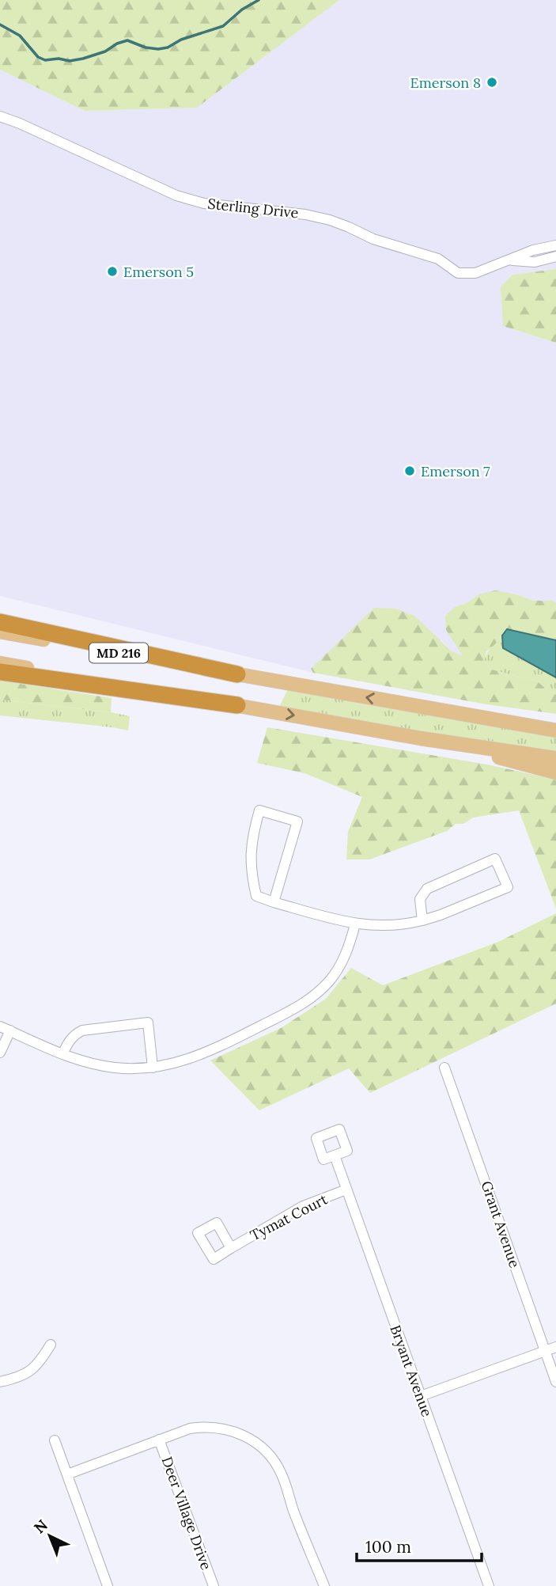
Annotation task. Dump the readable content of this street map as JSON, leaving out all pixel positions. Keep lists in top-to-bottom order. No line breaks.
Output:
{"streets":{"main road":["MD 216"],"street":["Sterling Drive","Tymat Court","Grant Avenue","Bryant Avenue","Deer Village Drive"]},"crossings":[["Tymat Court","Bryant Avenue"]],"places":["Emerson 8","Emerson 5","Emerson 7"],"scale_bar":"100 m","north":"top left"}
